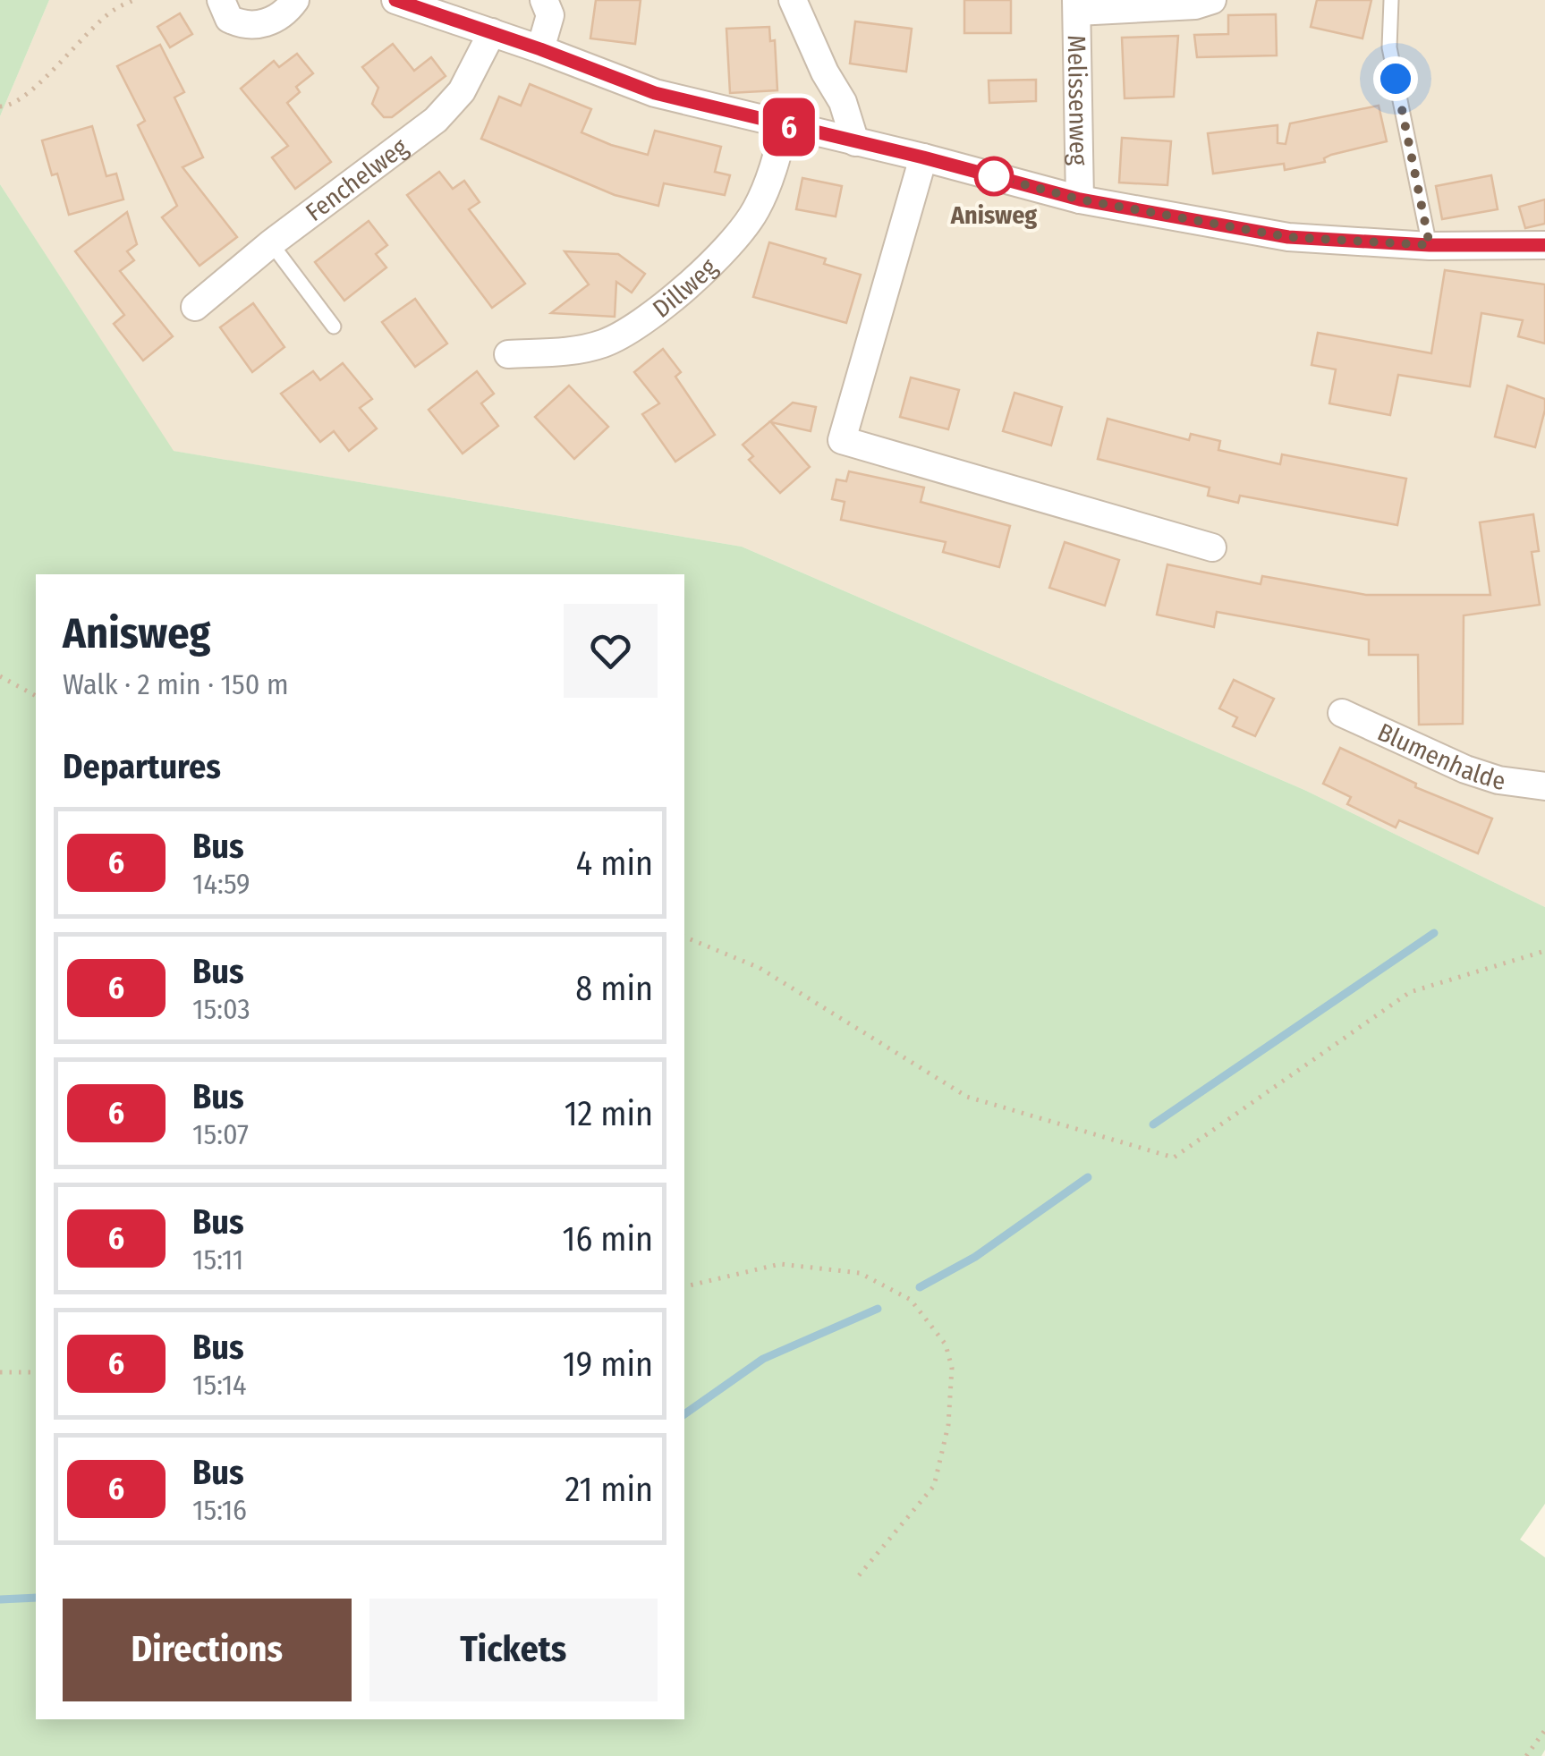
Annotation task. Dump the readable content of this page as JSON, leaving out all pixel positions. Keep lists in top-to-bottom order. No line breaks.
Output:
{"streets":{"street":["Melissenweg","Fenchelweg","Dillweg","Blumenhalde"]},"places":["Anisweg"],"lines":["bus line 6"],"page":{"on_map":"6","heading":[["Anisweg","Walk · 2 min · 150 m"],"Departures"],"list":[{"mark":"6","name":"Bus","note":"14:59","value":"4 min"},{"mark":"6","name":"Bus","note":"15:03","value":"8 min"},{"mark":"6","name":"Bus","note":"15:07","value":"12 min"},{"mark":"6","name":"Bus","note":"15:11","value":"16 min"},{"mark":"6","name":"Bus","note":"15:14","value":"19 min"},{"mark":"6","name":"Bus","note":"15:16","value":"21 min"}],"buttons":["Directions","Tickets"]}}
